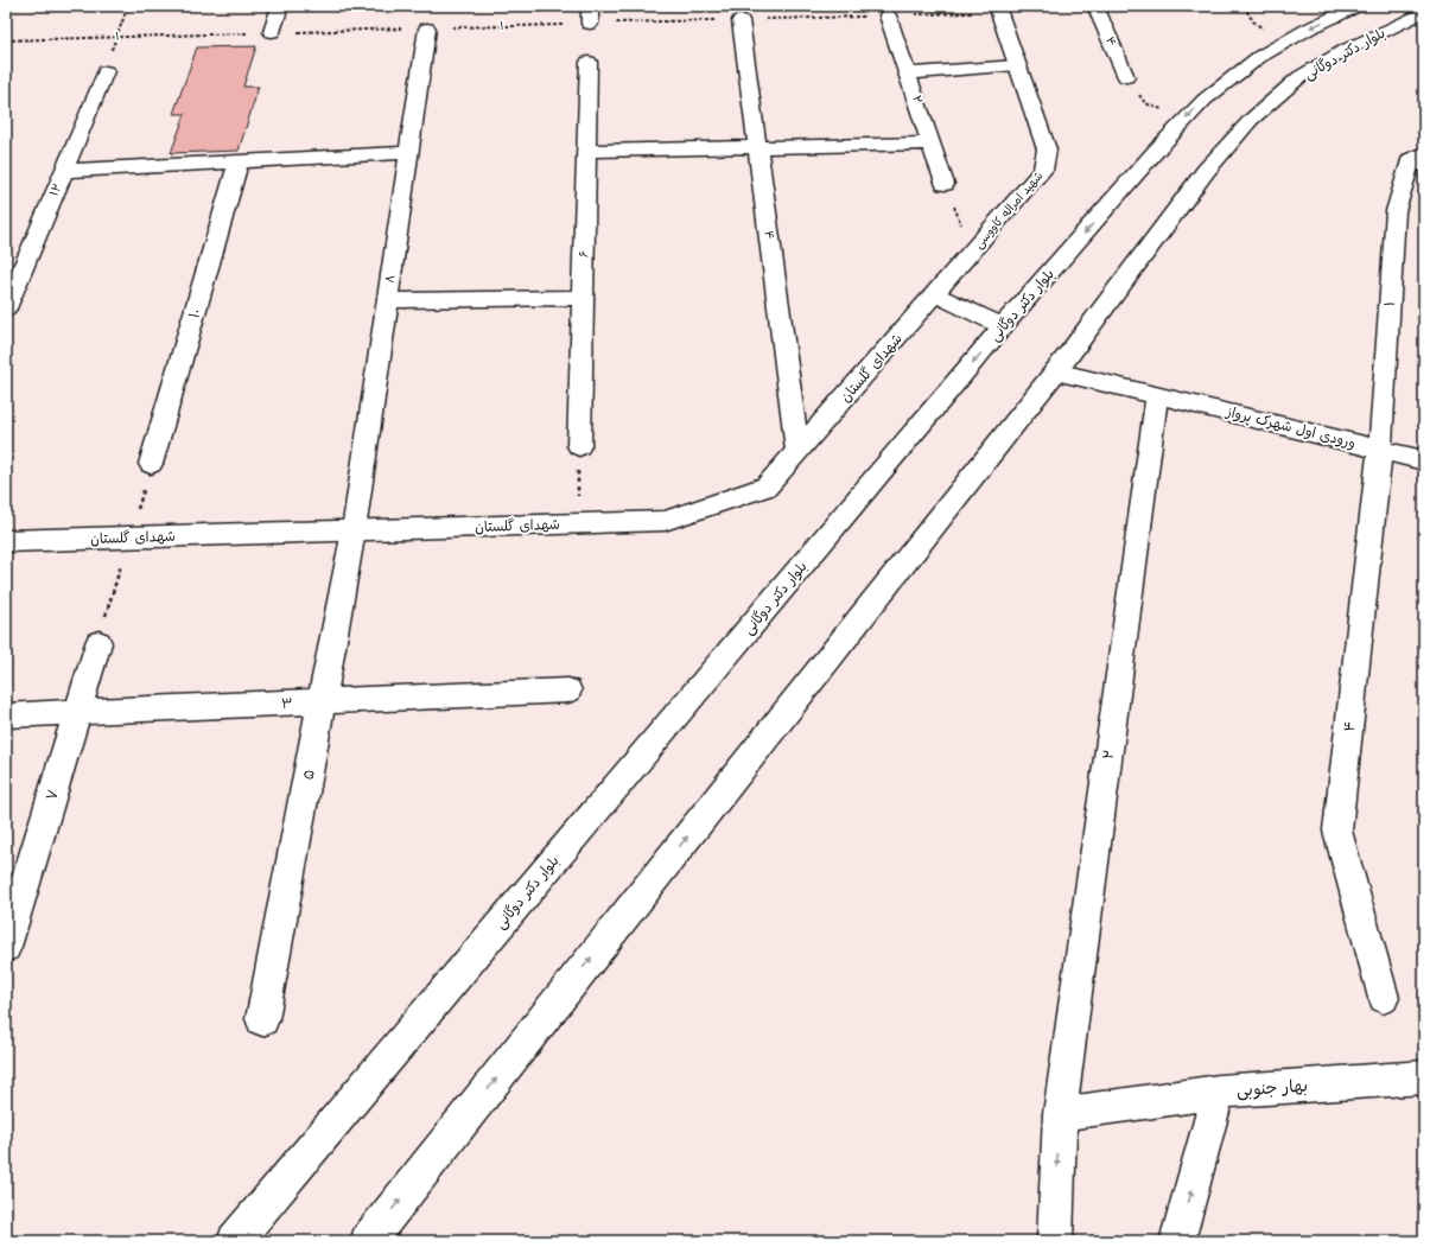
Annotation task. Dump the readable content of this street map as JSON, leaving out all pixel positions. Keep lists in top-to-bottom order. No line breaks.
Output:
{"streets":{"street":["۱","۴","بلوار دکتر دوگانی","۲","۱۲","شهید امراله کاووسی","۶","۸","۱۰","شهدای گلستان","ورودی اول شهرک پرواز","۳","۵","۷","بهار جنوبی"]},"crossings":[["۱","۴"],["۱","۲"],["۱","شهید امراله کاووسی"],["۱","۸"],["۱","ورودی اول شهرک پرواز"],["۴","شهدای گلستان"],["۴","ورودی اول شهرک پرواز"],["بلوار دکتر دوگانی","ورودی اول شهرک پرواز"],["۲","ورودی اول شهرک پرواز"],["شهید امراله کاووسی","شهدای گلستان"],["۸","شهدای گلستان"],["۸","۵"],["شهدای گلستان","۵"],["۳","۵"],["۳","۷"]],"one_way":["بهار جنوبی"]}
